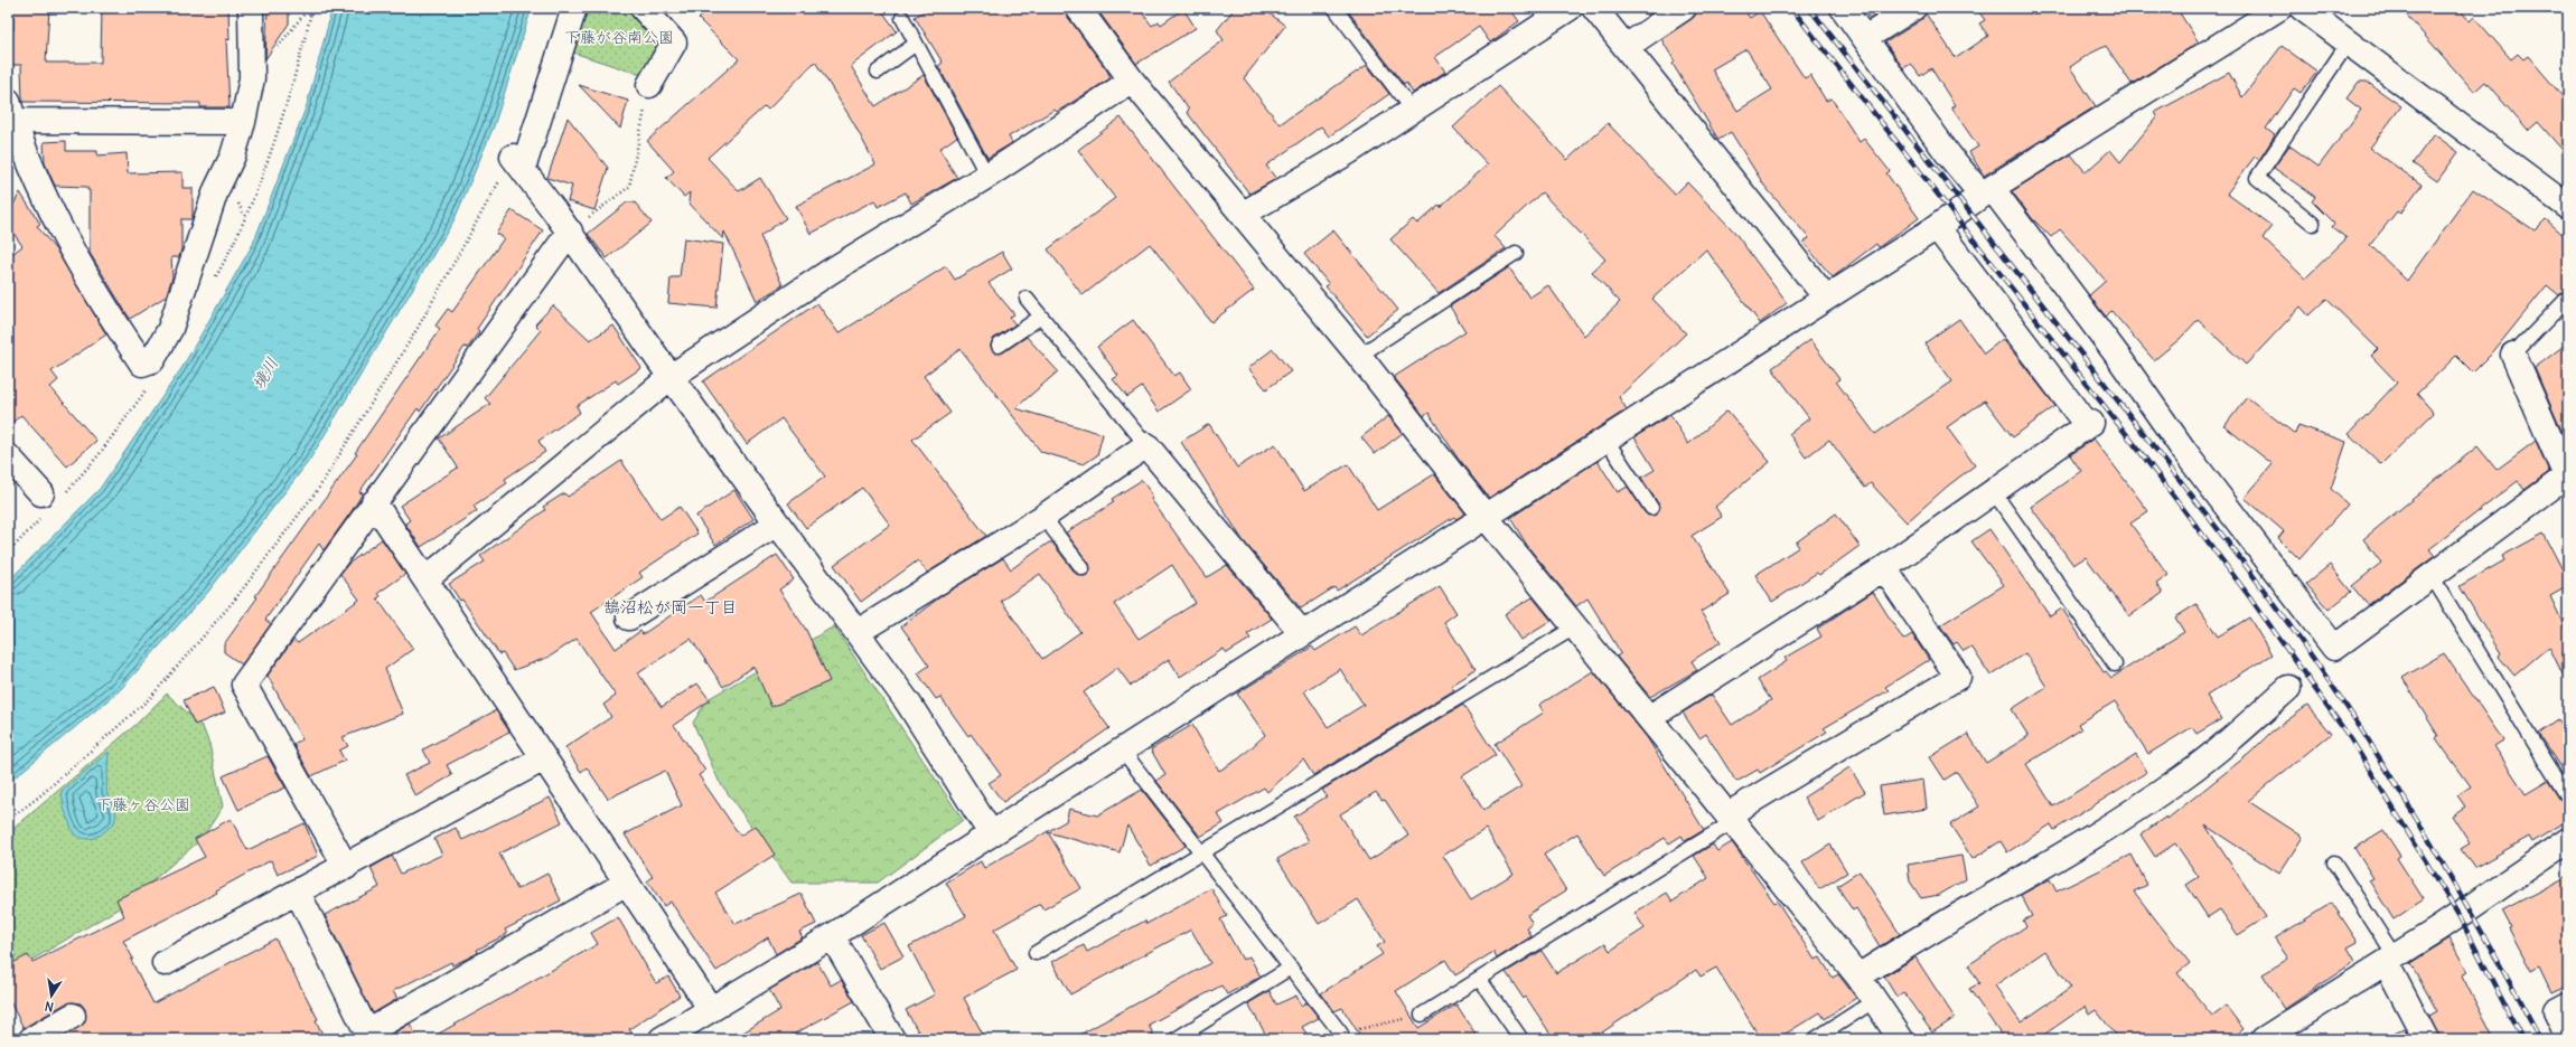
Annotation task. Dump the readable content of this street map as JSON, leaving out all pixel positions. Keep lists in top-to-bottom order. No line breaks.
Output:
{"districts":["鵠沼松が岡一丁目"],"water":["境川"],"parks":["下藤が谷南公園","下藤ヶ谷公園"],"north":"bottom"}
